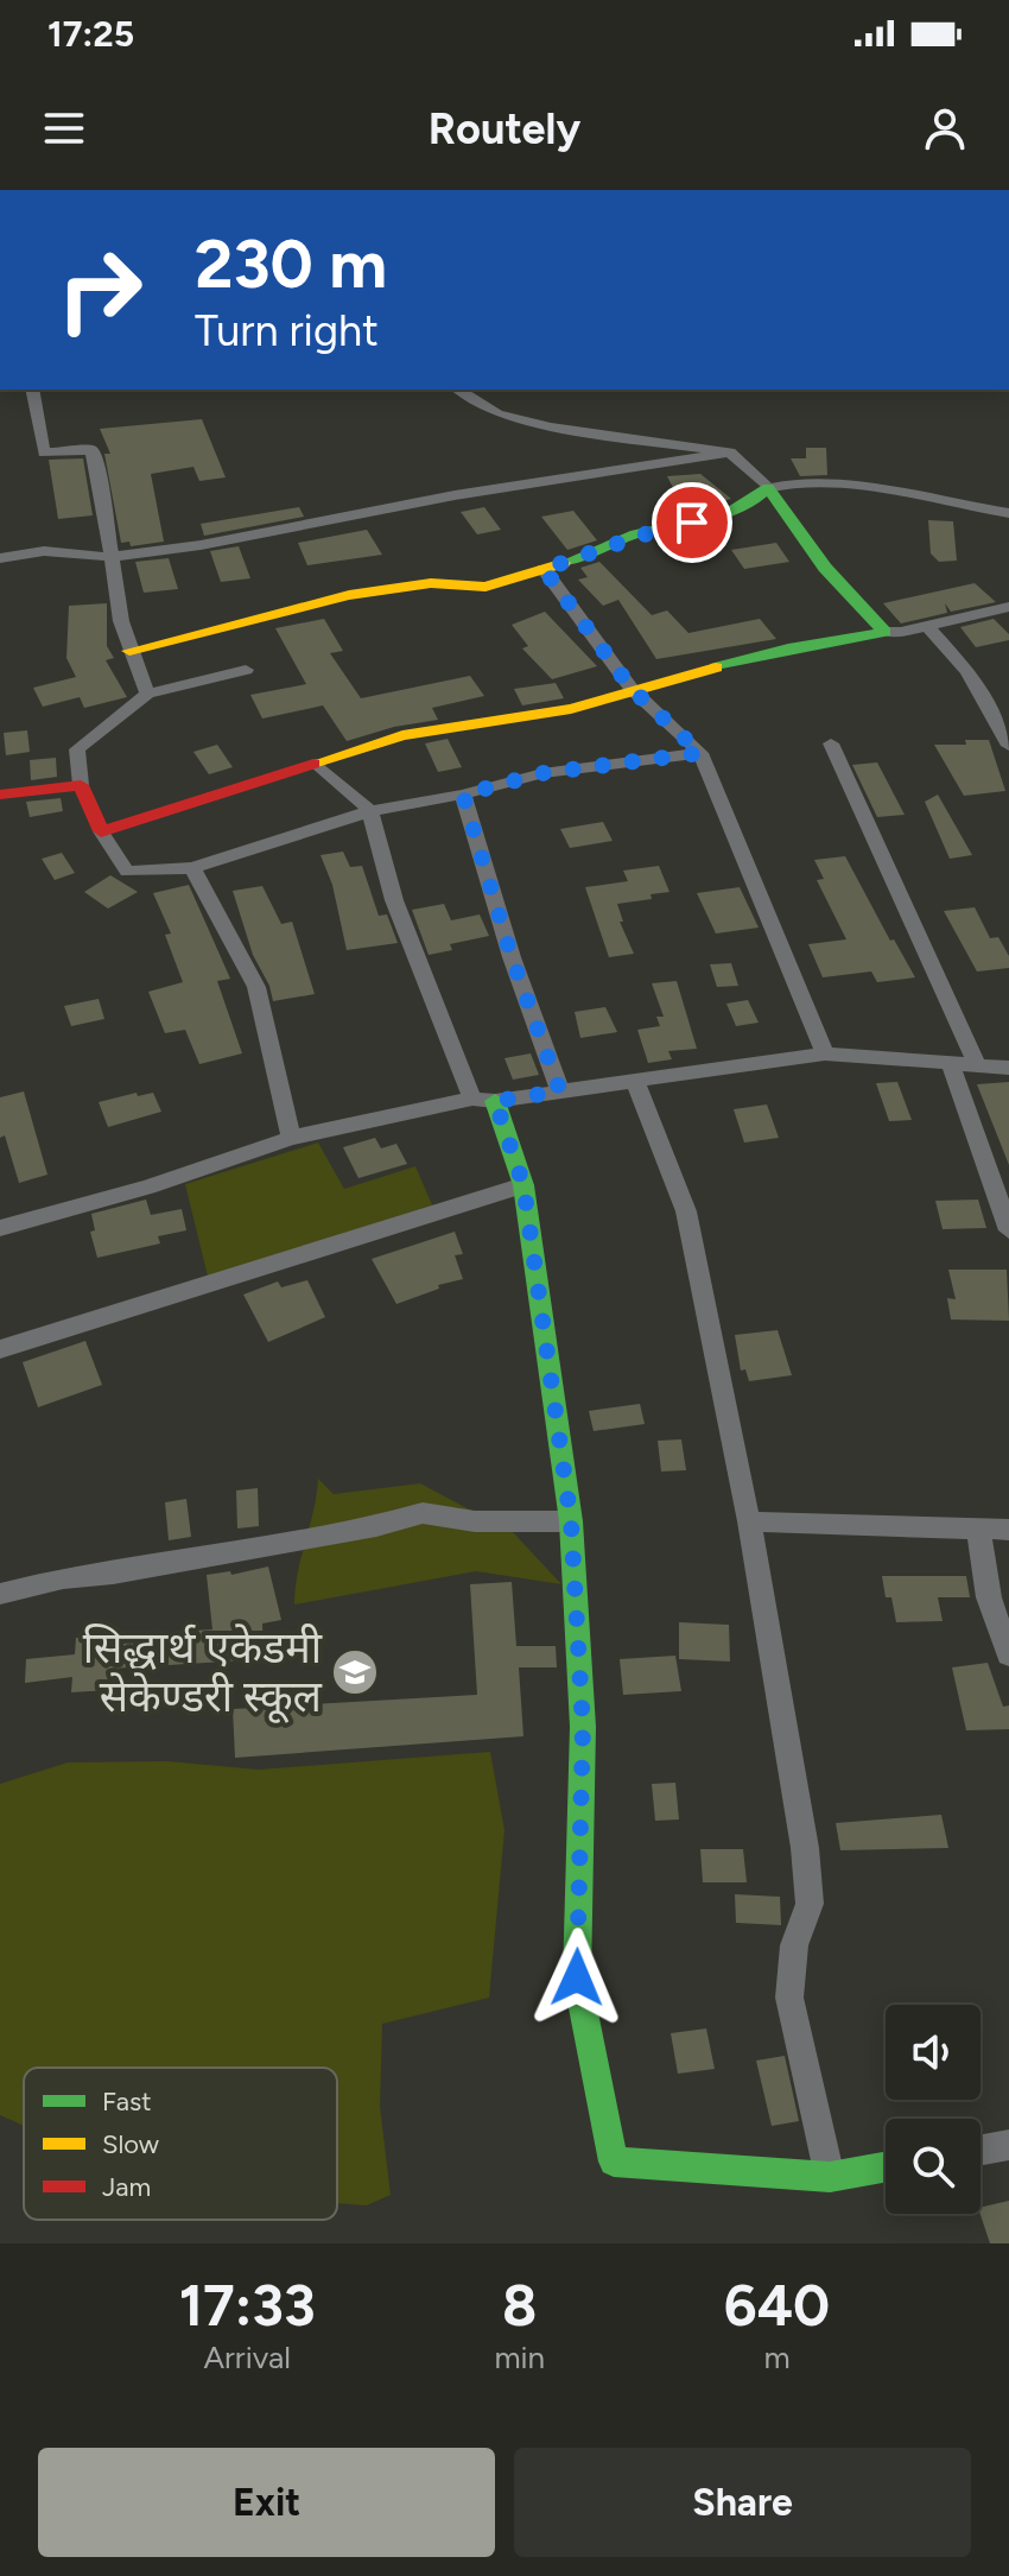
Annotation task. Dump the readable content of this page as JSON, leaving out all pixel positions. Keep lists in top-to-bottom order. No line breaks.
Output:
{"places":{"school or university":["सिद्धार्थ एकेडमी सेकेण्डरी स्कूल"]},"legend":["Fast","Slow","Jam"],"page":{"status":"17:25","header":"Routely","turn":["230 m","Turn right"],"eta":["17:33","Arrival","8","min","640","m"],"buttons":["Exit","Share"]}}
